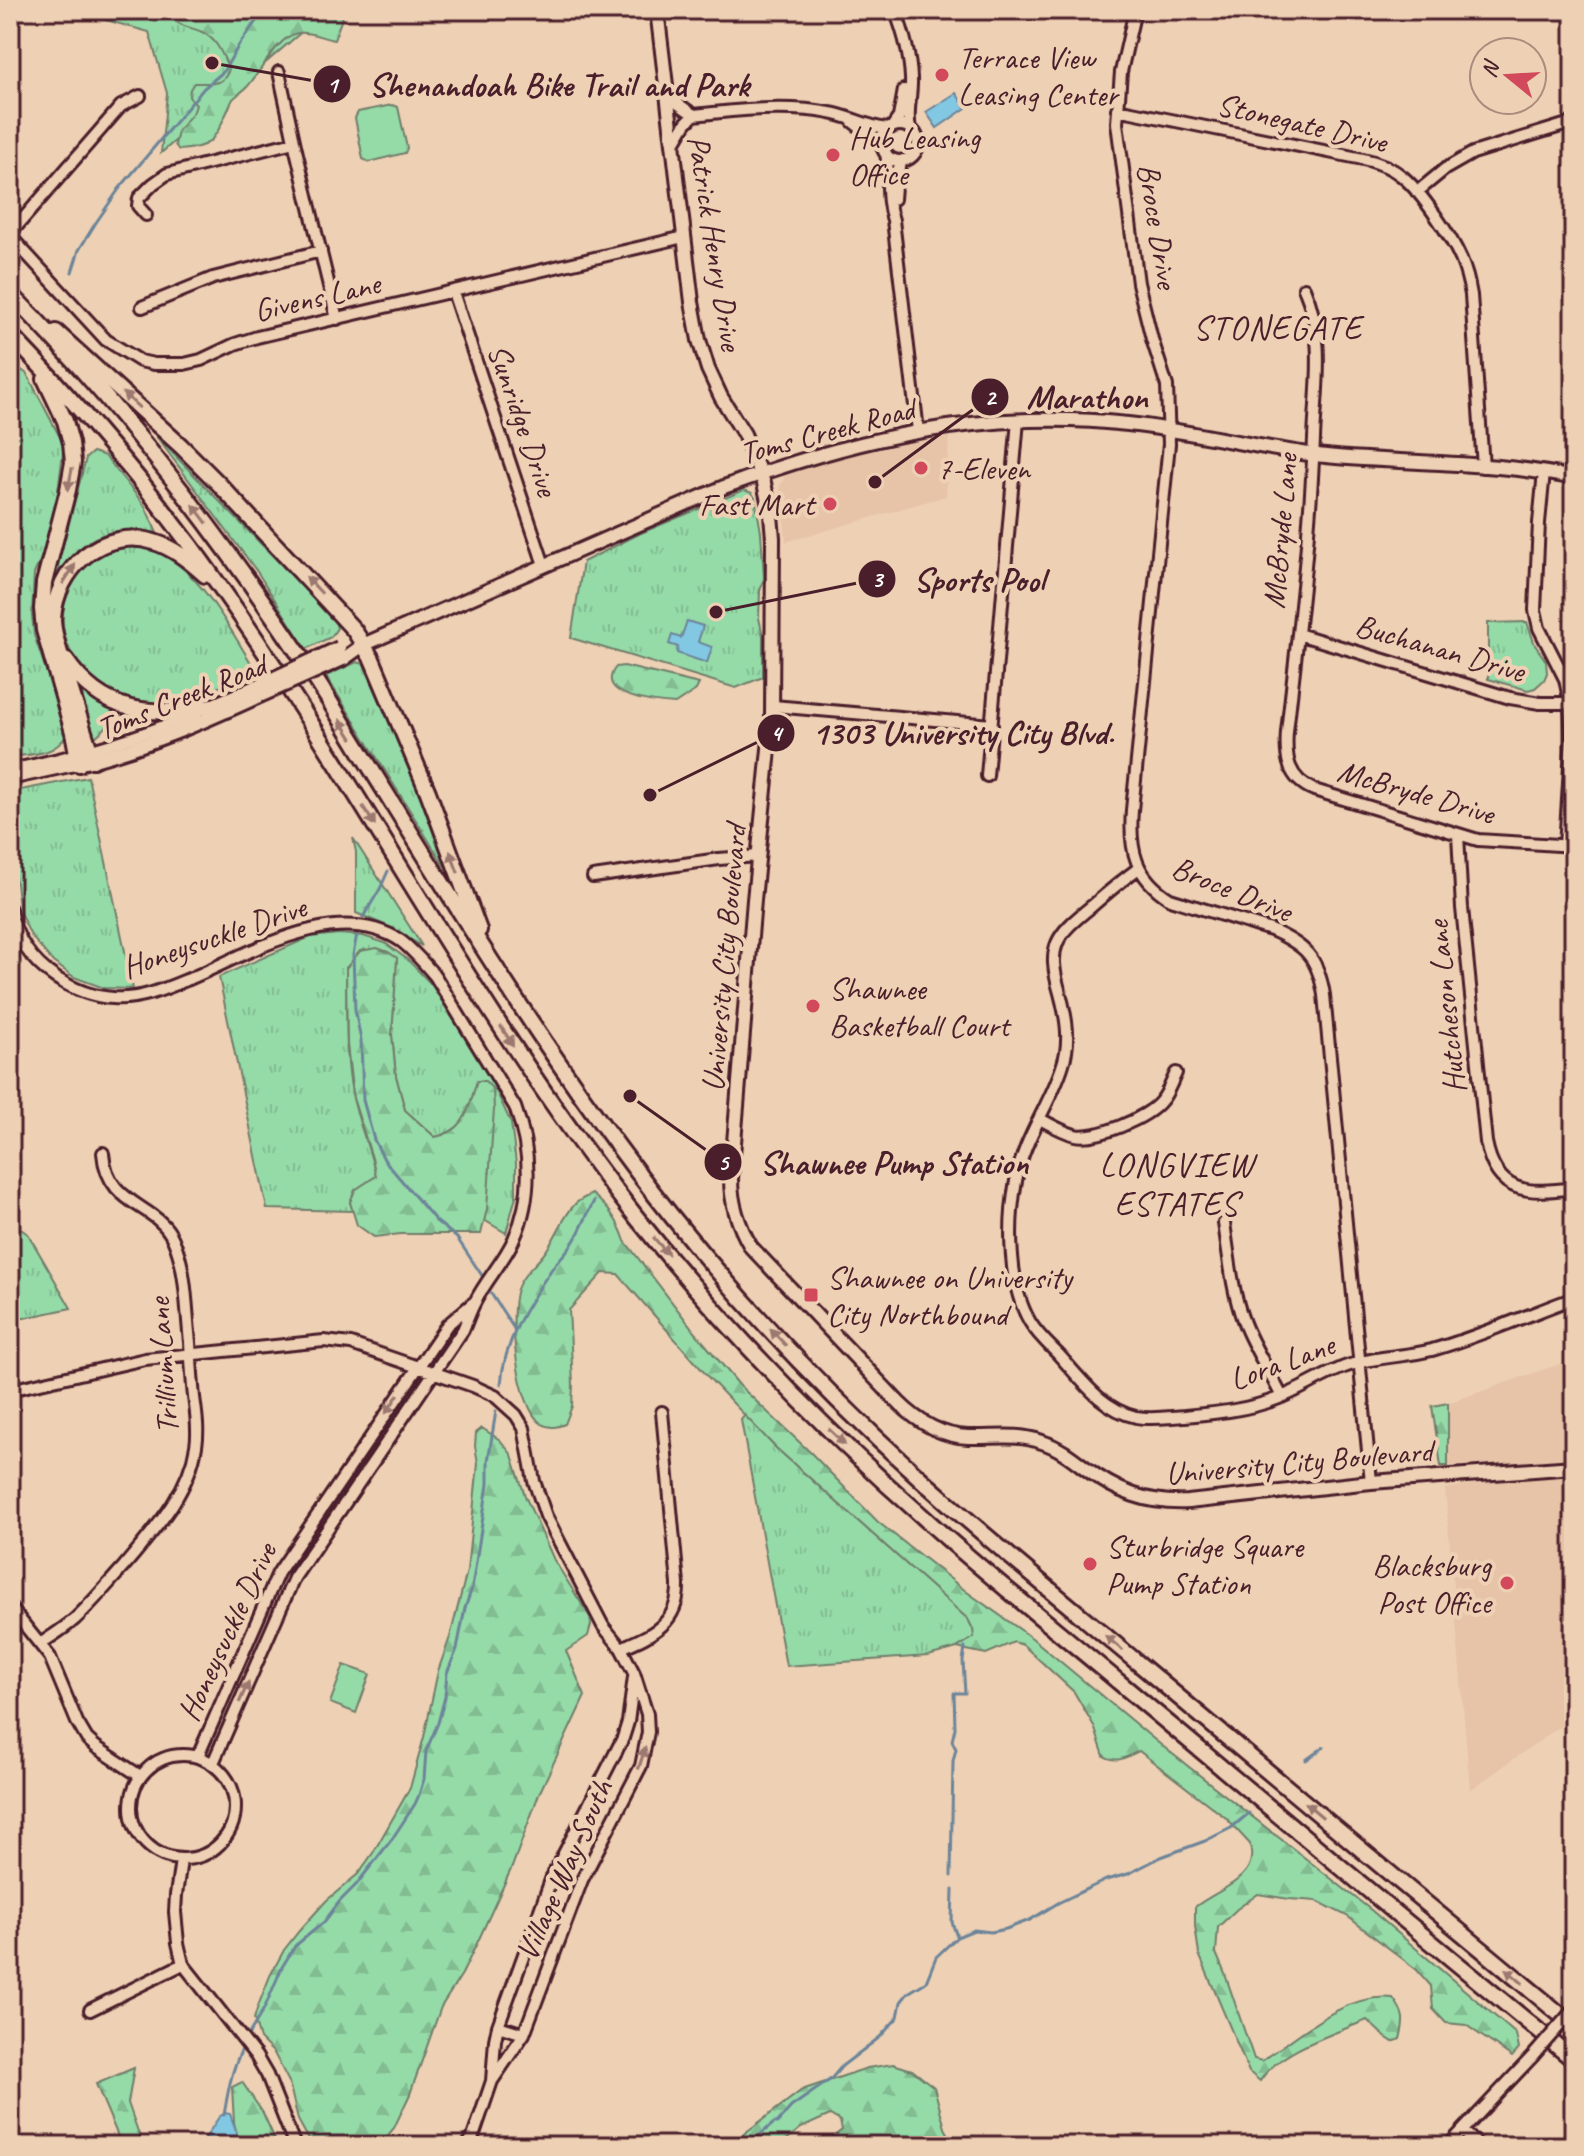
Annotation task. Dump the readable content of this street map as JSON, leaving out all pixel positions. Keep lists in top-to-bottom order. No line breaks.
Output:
{"streets":{"main road":["Patrick Henry Drive","Toms Creek Road","University City Boulevard"],"street":["Stonegate Drive","Broce Drive","Givens Lane","Sunridge Drive","McBryde Lane","Buchanan Drive","McBryde Drive","Honeysuckle Drive","Hutcheson Lane","Lora Lane","Trillium Lane","Village Way South"]},"crossings":[["Stonegate Drive","Broce Drive"],["Stonegate Drive","Toms Creek Road"],["Broce Drive","Toms Creek Road"],["Broce Drive","University City Boulevard"],["Broce Drive","Lora Lane"],["Patrick Henry Drive","Givens Lane"],["Patrick Henry Drive","Toms Creek Road"],["Patrick Henry Drive","University City Boulevard"],["Givens Lane","Sunridge Drive"],["Sunridge Drive","Toms Creek Road"],["Toms Creek Road","McBryde Lane"],["Toms Creek Road","University City Boulevard"],["McBryde Lane","Buchanan Drive"],["McBryde Lane","McBryde Drive"],["McBryde Drive","Hutcheson Lane"],["Honeysuckle Drive","Village Way South"],["Trillium Lane","Village Way South"]],"districts":["STONEGATE","LONGVIEW ESTATES"],"places":{"other":["Shenandoah Bike Trail and Park","Terrace View Leasing Center","Hub Leasing Office","7-Eleven","Marathon","Fast Mart","Sports Pool","1303 University City Blvd.","Shawnee Basketball Court","Shawnee Pump Station","Sturbridge Square Pump Station","Blacksburg Post Office"],"transit":["Shawnee on University City Northbound"]},"north":"left"}
